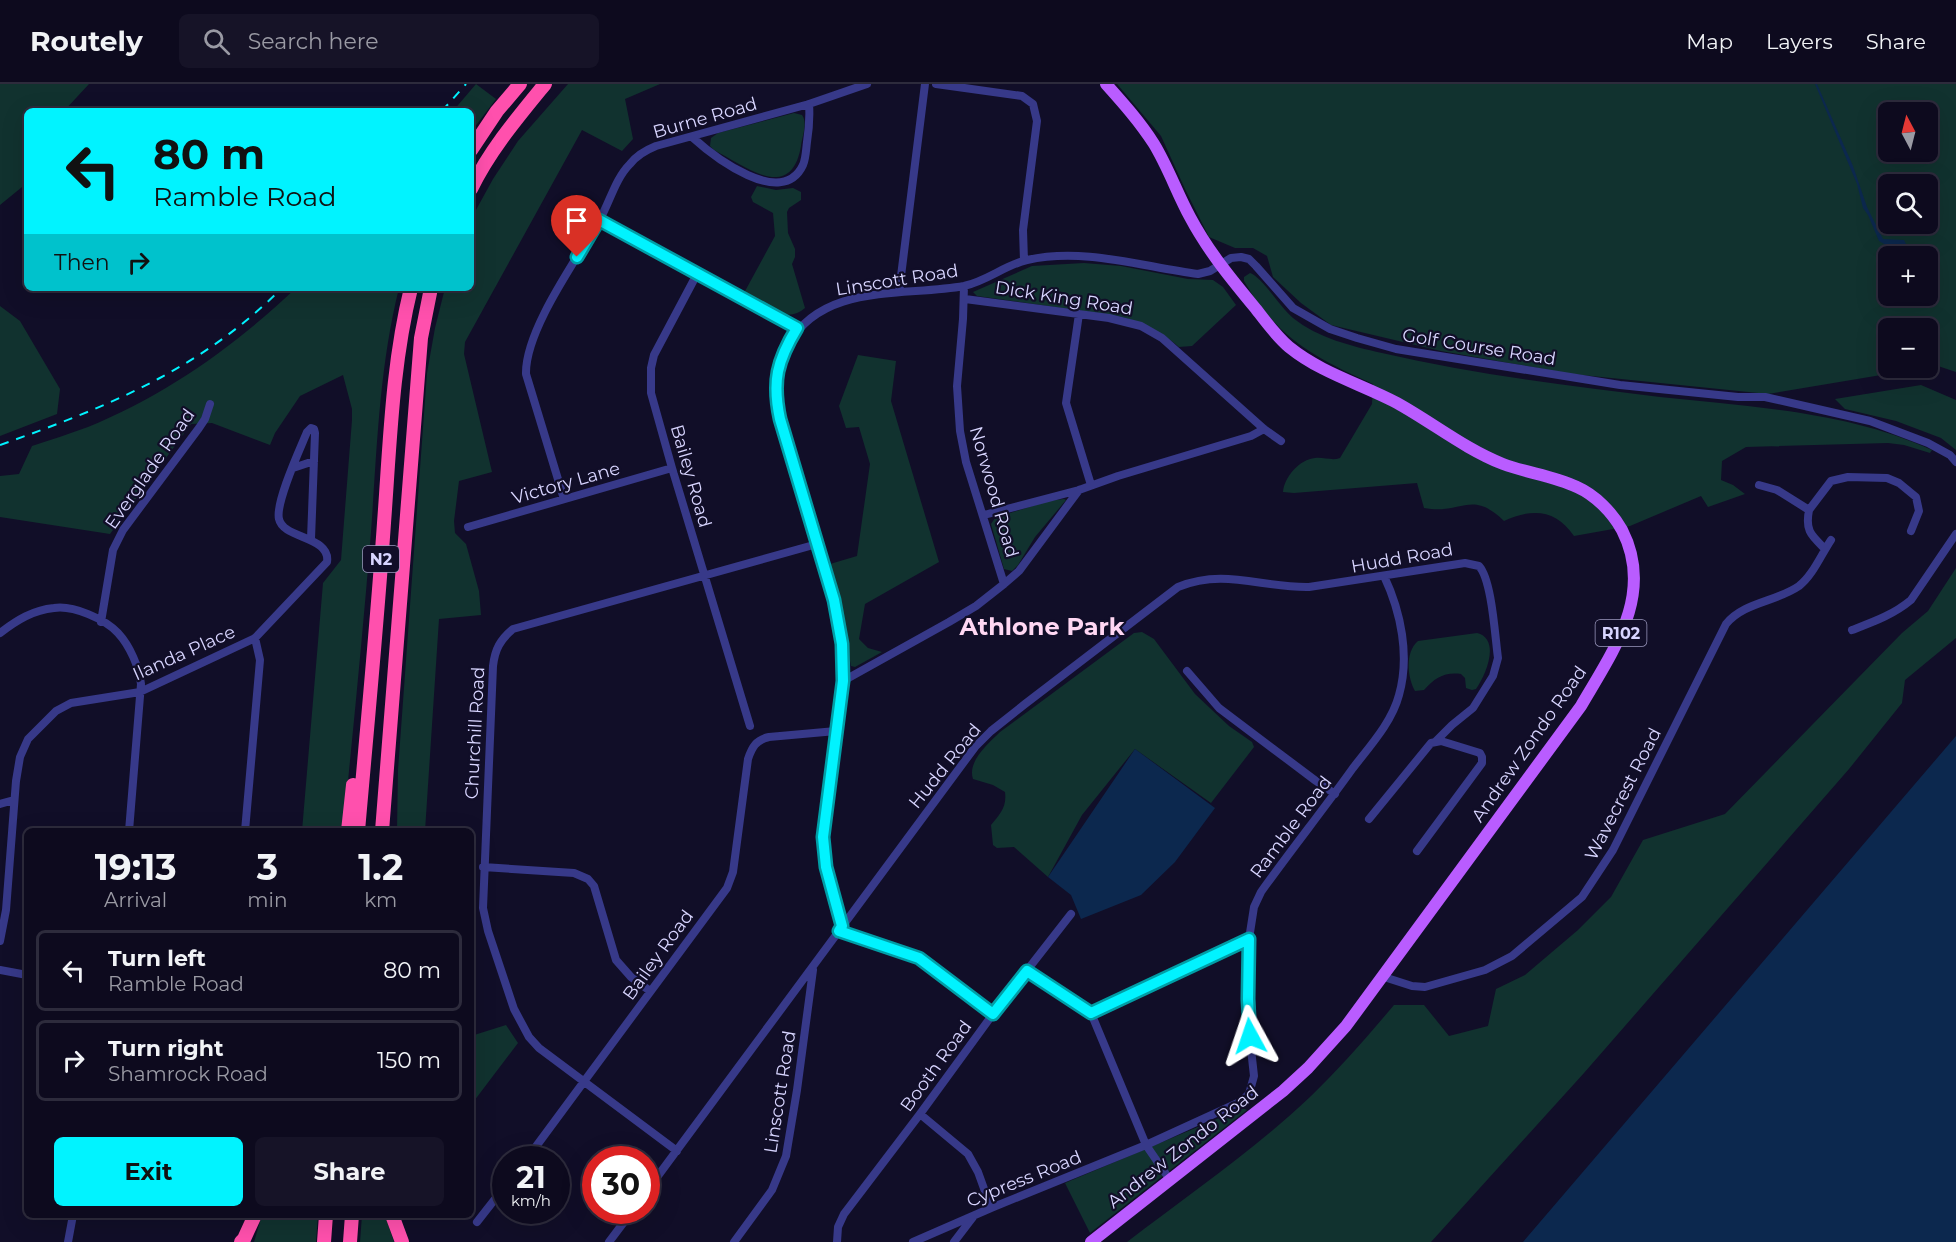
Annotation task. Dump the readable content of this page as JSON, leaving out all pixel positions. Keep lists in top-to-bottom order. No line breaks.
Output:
{"streets":{"highway":["N2"],"main road":["R102","Andrew Zondo Road"],"street":["Burne Road","Linscott Road","Dick King Road","Golf Course Road","Everglade Road","Bailey Road","Victory Lane","Norwood Road","Hudd Road","Ilanda Place","Churchill Road","Wavecrest Road","Ramble Road","Booth Road","Cypress Road"]},"crossings":[["Burne Road","Victory Lane"],["Linscott Road","Golf Course Road"],["Linscott Road","Bailey Road"],["Linscott Road","Norwood Road"],["Linscott Road","Hudd Road"],["Linscott Road","Churchill Road"],["Linscott Road","Andrew Zondo Road"],["Dick King Road","Norwood Road"],["Golf Course Road","Andrew Zondo Road"],["Bailey Road","Victory Lane"],["Bailey Road","Churchill Road"],["Hudd Road","Churchill Road"],["Hudd Road","Ramble Road"],["Andrew Zondo Road","Wavecrest Road"],["Ramble Road","Cypress Road"]],"districts":["Athlone Park"],"north":"top","page":{"header":"Routely","search":"Search here","nav":["Map","Layers","Share"],"map_buttons":["+","−"],"turn":["80 m","Ramble Road"],"then":"Then","eta":["19:13","Arrival","3","min","1.2","km"],"list":[{"name":"Turn left","note":"Ramble Road","value":"80 m"},{"name":"Turn right","note":"Shamrock Road","value":"150 m"}],"buttons":["Exit","Share"],"speed":"21 km/h","limit":"30"}}
